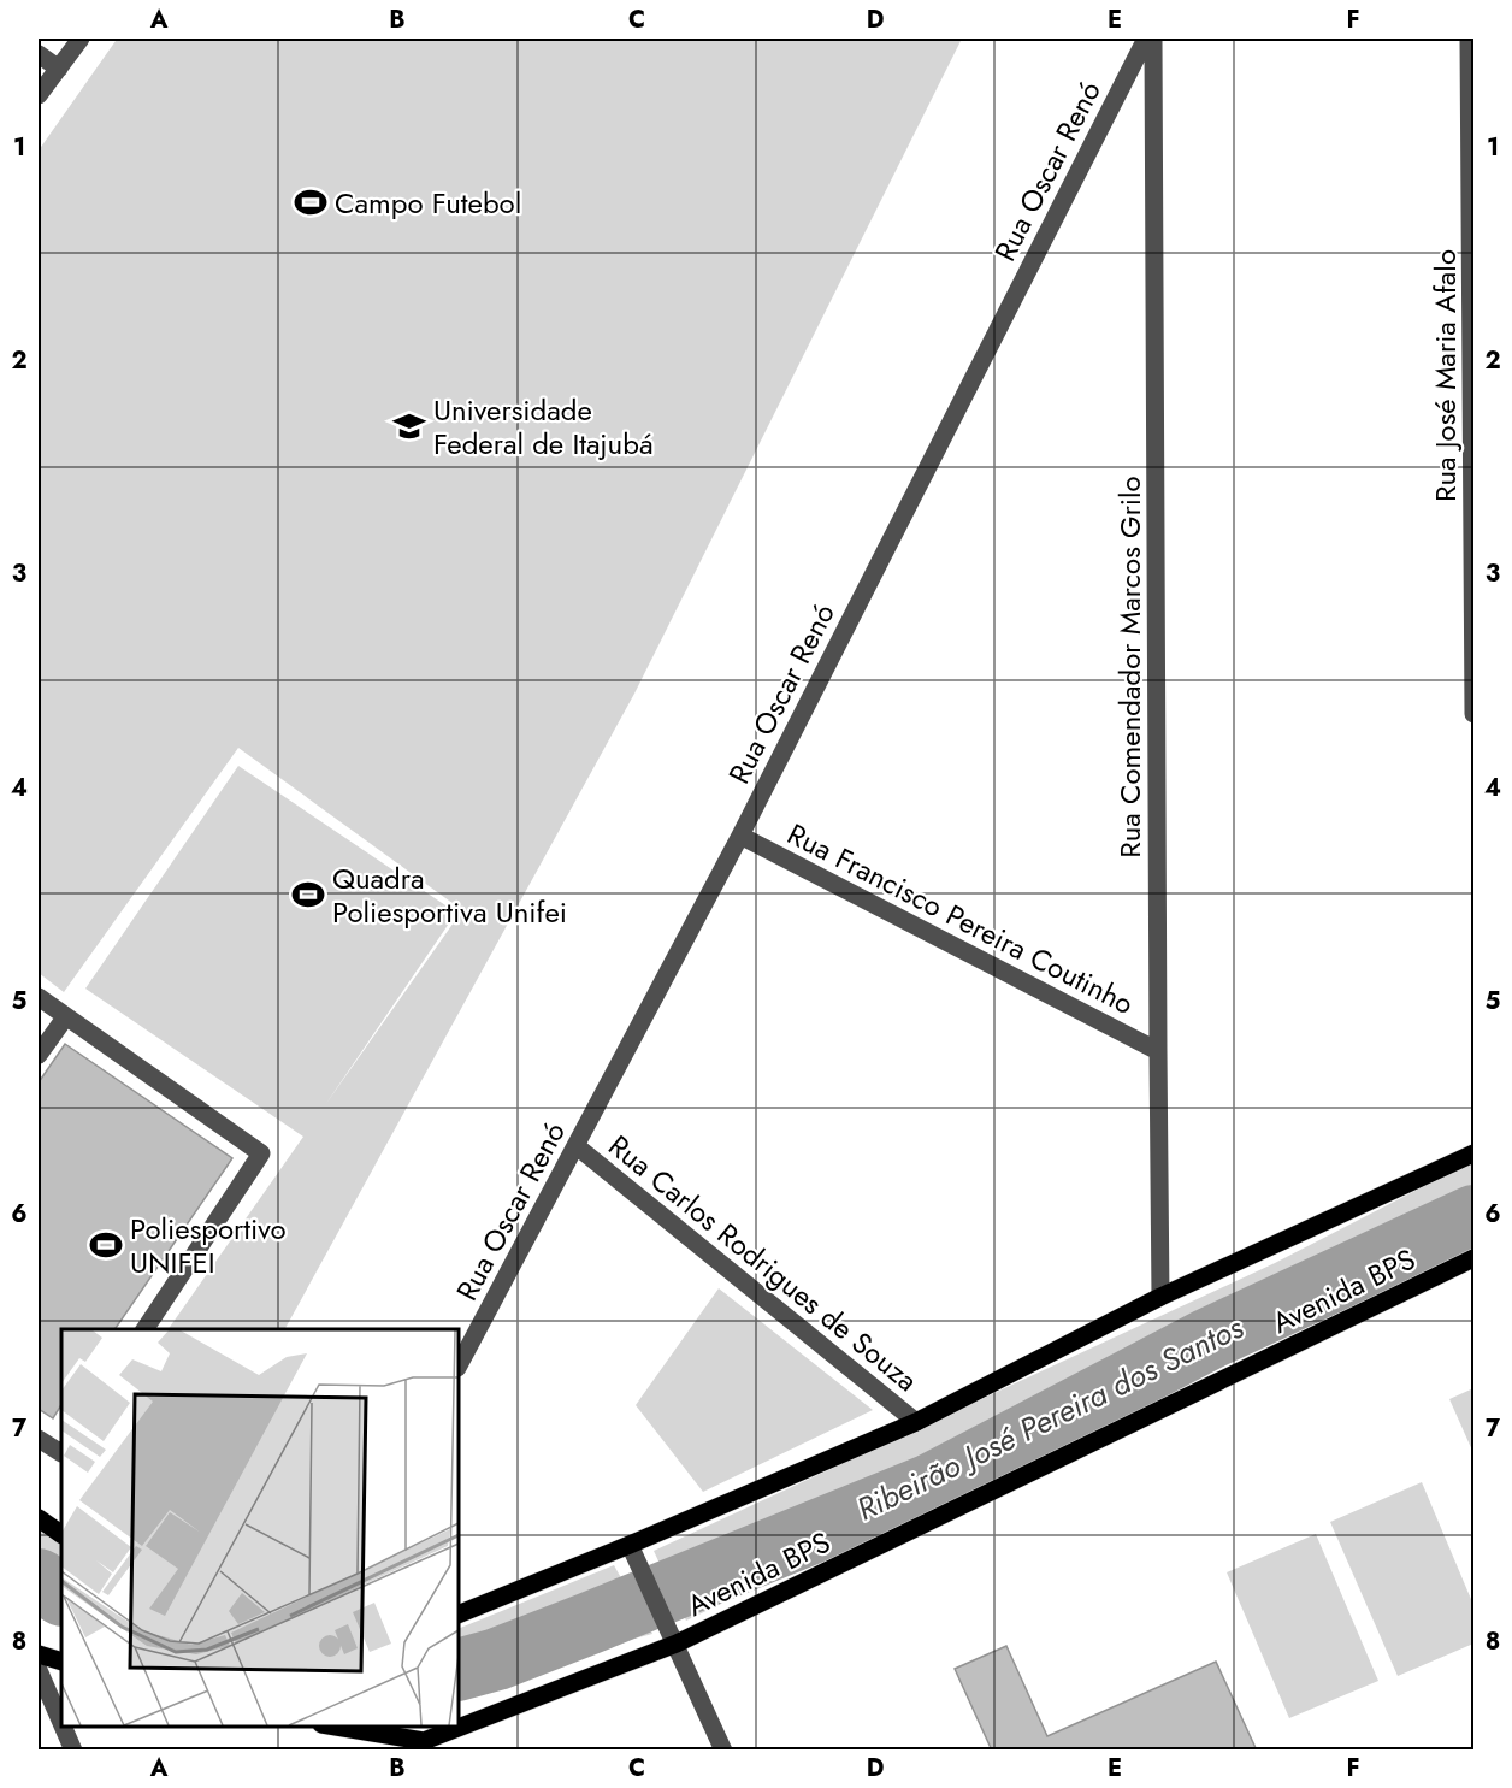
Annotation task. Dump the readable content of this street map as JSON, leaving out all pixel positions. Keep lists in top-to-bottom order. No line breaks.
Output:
{"streets":{"main road":["Avenida BPS"],"street":["Rua Oscar Renó","Rua José Maria Afalo","Rua Comendador Marcos Grilo","Rua Francisco Pereira Coutinho","Rua Carlos Rodrigues de Souza"]},"crossings":[["Rua Oscar Renó","Rua Francisco Pereira Coutinho"],["Rua Oscar Renó","Rua Carlos Rodrigues de Souza"],["Rua Comendador Marcos Grilo","Rua Francisco Pereira Coutinho"]],"water":["Ribeirão José Pereira dos Santos"],"places":{"sports":["Campo Futebol","Quadra Poliesportiva Unifei","Poliesportivo UNIFEI"],"school or university":["Universidade Federal de Itajubá"]},"grid":{"columns":["A","B","C","D","E","F"],"rows":["1","2","3","4","5","6","7","8"]}}
